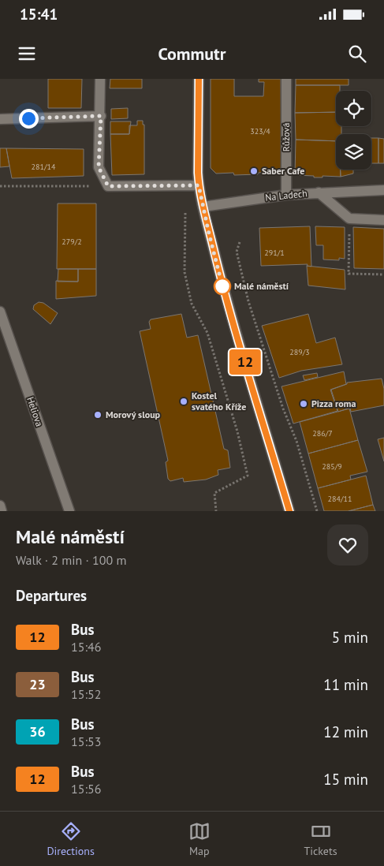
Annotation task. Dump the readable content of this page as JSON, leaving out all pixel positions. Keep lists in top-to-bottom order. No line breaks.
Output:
{"streets":{"street":["Růžová","Na Ladech","Heliova"]},"crossings":[["Růžová","Na Ladech"]],"places":["Saber Cafe","Malé náměstí","Kostel svatého Kříže","Pizza roma","Morový sloup"],"lines":["bus line 12"],"house_numbers":["323/4","281/14","279/2","291/1","289/3","286/7","285/9","284/11"],"page":{"status":"15:41","header":"Commutr","on_map":"12","heading":[["Malé náměstí","Walk · 2 min · 100 m"],"Departures"],"list":[{"mark":"12","name":"Bus","note":"15:46","value":"5 min"},{"mark":"23","name":"Bus","note":"15:52","value":"11 min"},{"mark":"36","name":"Bus","note":"15:53","value":"12 min"},{"mark":"12","name":"Bus","note":"15:56","value":"15 min"}],"tabs":["Directions","Map","Tickets"]}}
